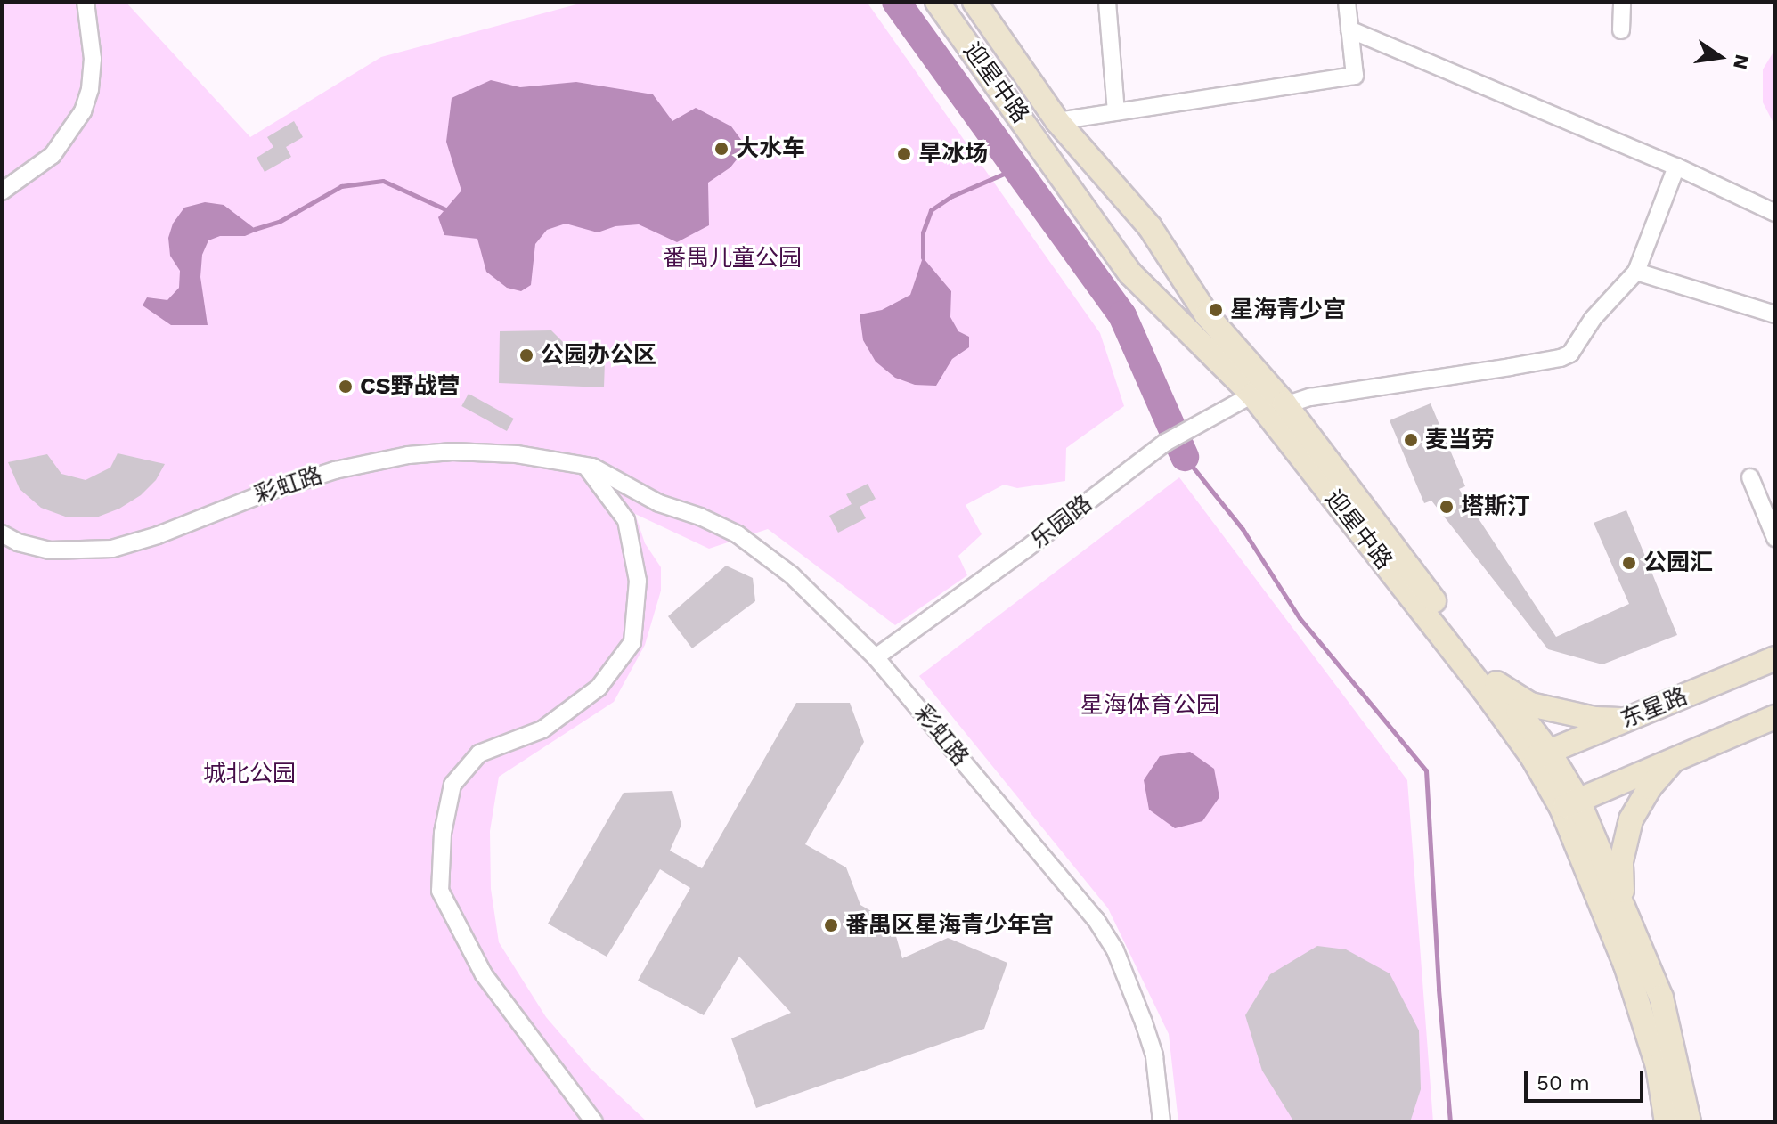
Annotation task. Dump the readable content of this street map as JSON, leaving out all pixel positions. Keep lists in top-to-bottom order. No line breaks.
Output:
{"streets":{"street":["迎星中路","彩虹路","乐园路","东星路"]},"crossings":[["迎星中路","乐园路"],["迎星中路","东星路"],["彩虹路","乐园路"]],"parks":["番禺儿童公园","星海体育公园","城北公园"],"places":["大水车","旱冰场","星海青少宫","公园办公区","CS野战营","麦当劳","塔斯汀","公园汇","番禺区星海青少年宫"],"scale_bar":"50 m","north":"right"}
